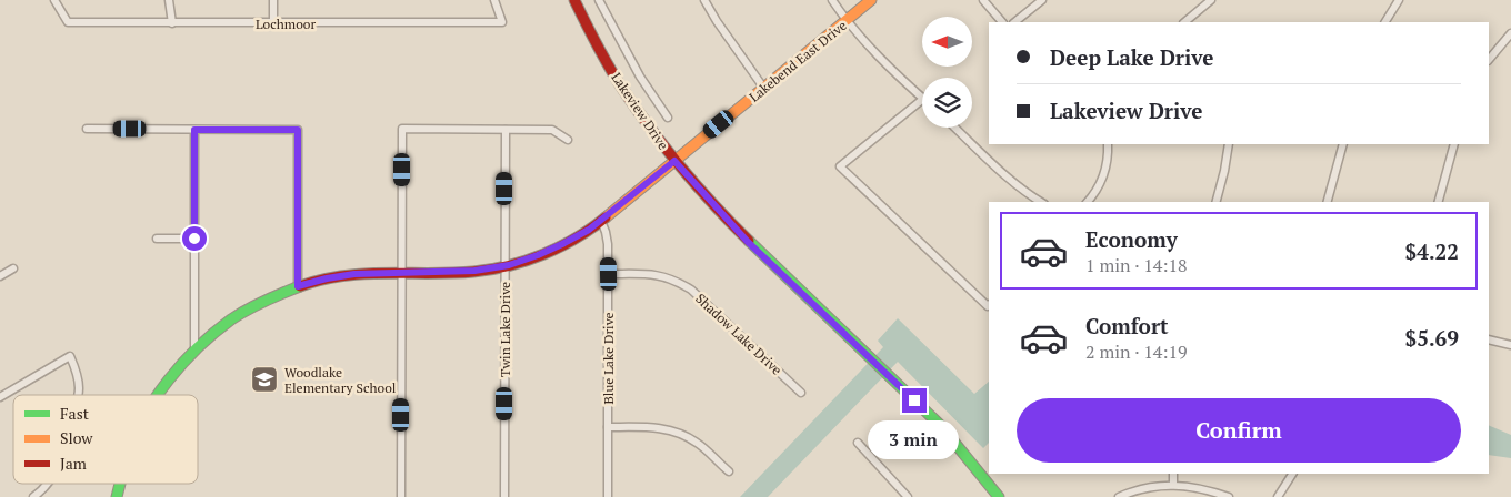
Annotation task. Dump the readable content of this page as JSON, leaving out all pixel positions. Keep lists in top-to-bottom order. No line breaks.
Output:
{"streets":{"street":["Lochmoor","Lakebend East Drive","Lakeview Drive","Twin Lake Drive","Shadow Lake Drive","Blue Lake Drive"]},"crossings":[["Lakebend East Drive","Lakeview Drive"],["Lakebend East Drive","Twin Lake Drive"],["Lakebend East Drive","Blue Lake Drive"],["Shadow Lake Drive","Blue Lake Drive"]],"places":{"school or university":["Woodlake Elementary School"]},"legend":["Fast","Slow","Jam"],"north":"left","page":{"banner":["Deep Lake Drive","Lakeview Drive"],"list":[{"name":"Economy","note":"1 min · 14:18","value":"$4.22"},{"name":"Comfort","note":"2 min · 14:19","value":"$5.69"}],"buttons":"Confirm","bubble":"3 min"}}
